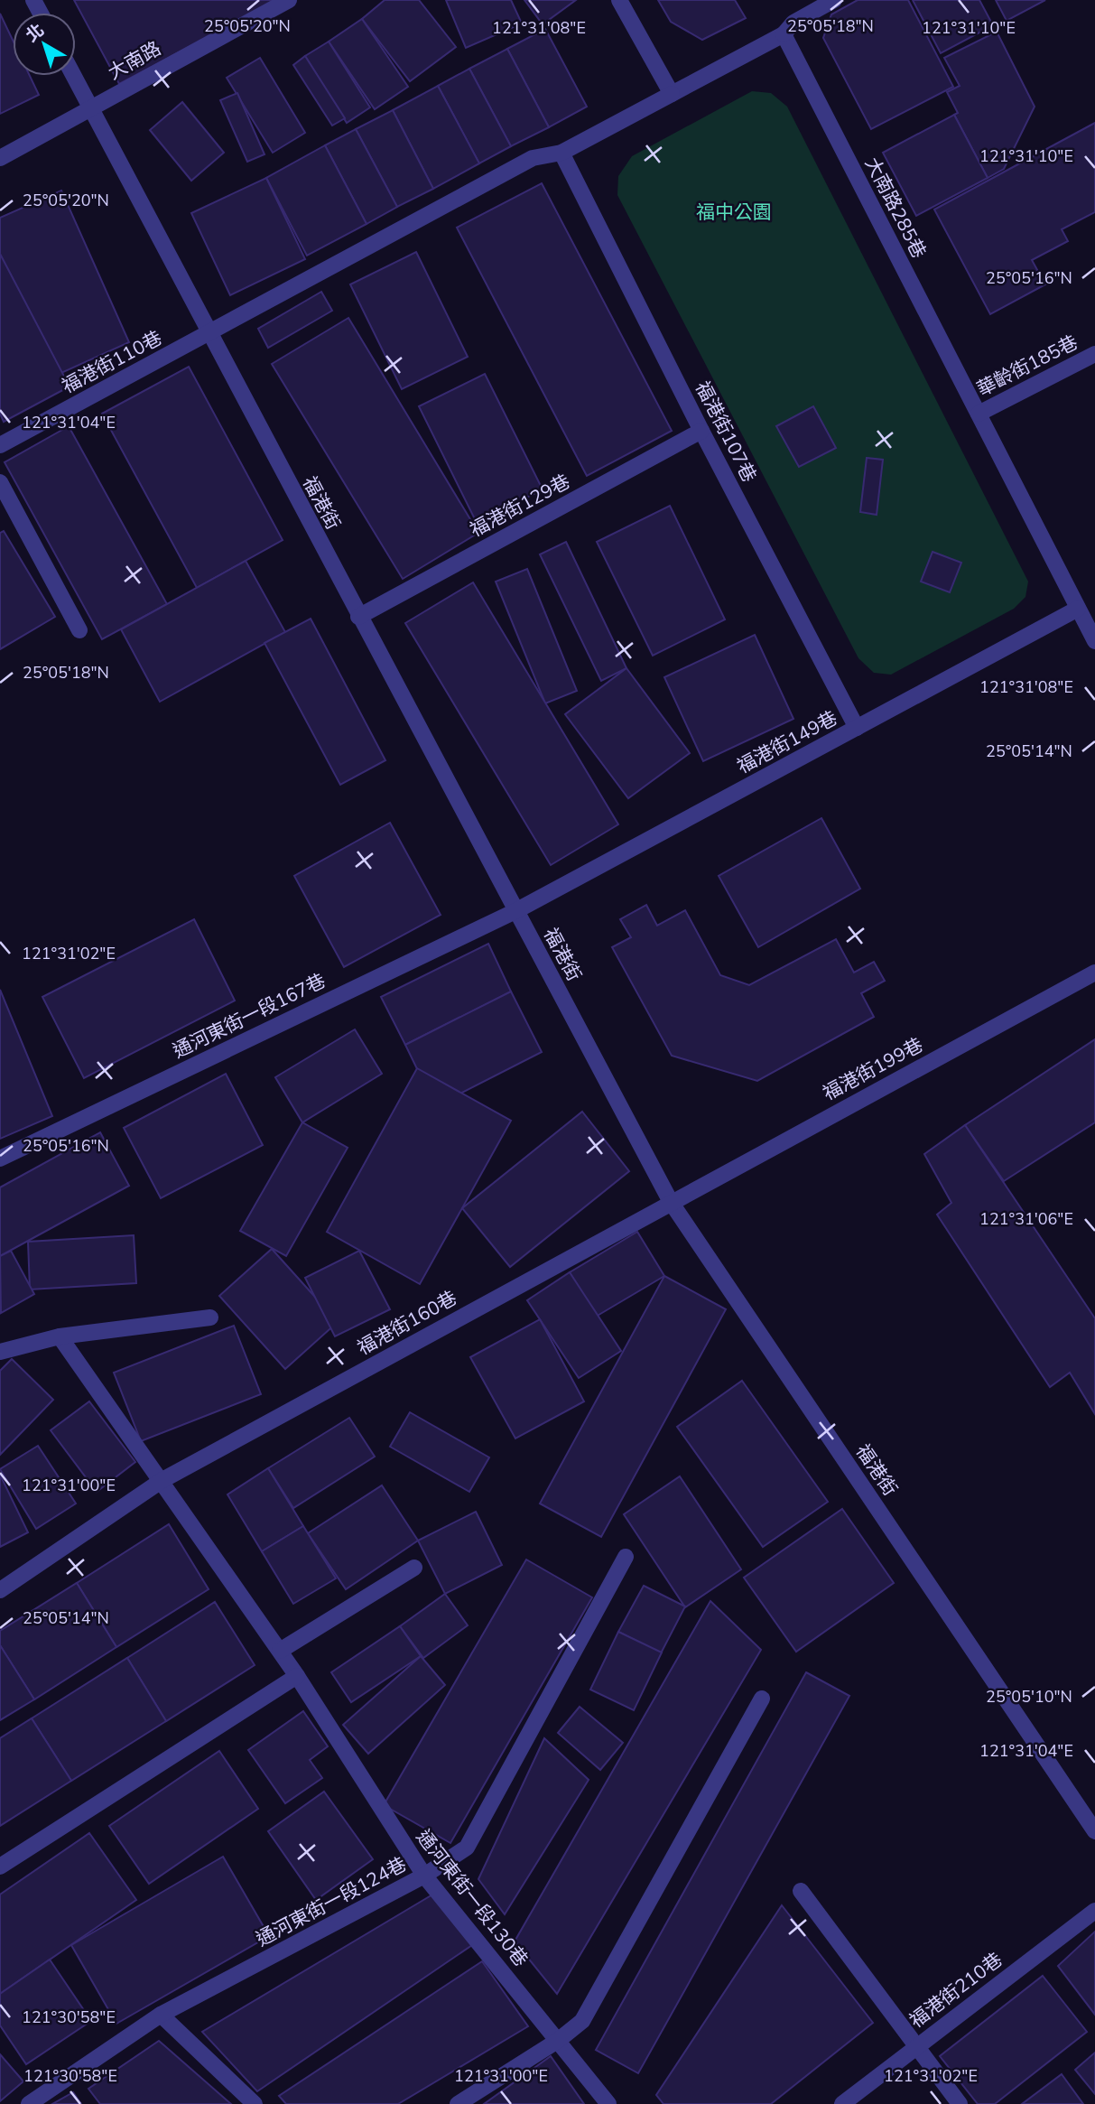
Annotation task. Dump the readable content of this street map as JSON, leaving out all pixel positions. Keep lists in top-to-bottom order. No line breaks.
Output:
{"streets":{"street":["大南路","大南路285巷","福港街110巷","華齡街185巷","福港街107巷","福港街","福港街129巷","福港街149巷","通河東街一段167巷","福港街199巷","福港街160巷","通河東街一段130巷","通河東街一段124巷","福港街210巷"]},"crossings":[["大南路","福港街"],["大南路285巷","華齡街185巷"],["大南路285巷","福港街149巷"],["福港街110巷","福港街"],["福港街107巷","福港街129巷"],["福港街107巷","福港街149巷"],["福港街","福港街129巷"],["福港街","福港街149巷"],["福港街","通河東街一段167巷"],["福港街","福港街199巷"],["福港街","福港街160巷"],["福港街149巷","通河東街一段167巷"],["福港街199巷","福港街160巷"],["福港街160巷","通河東街一段130巷"],["通河東街一段130巷","通河東街一段124巷"]],"parks":["福中公園"],"north":"top left","coordinates":["25°05'20\"N","25°05'18\"N","121°31'10\"E","121°31'08\"E","25°05'16\"N","121°31'04\"E","25°05'14\"N","121°31'02\"E","121°31'06\"E","121°31'00\"E","25°05'10\"N","121°30'58\"E"]}
